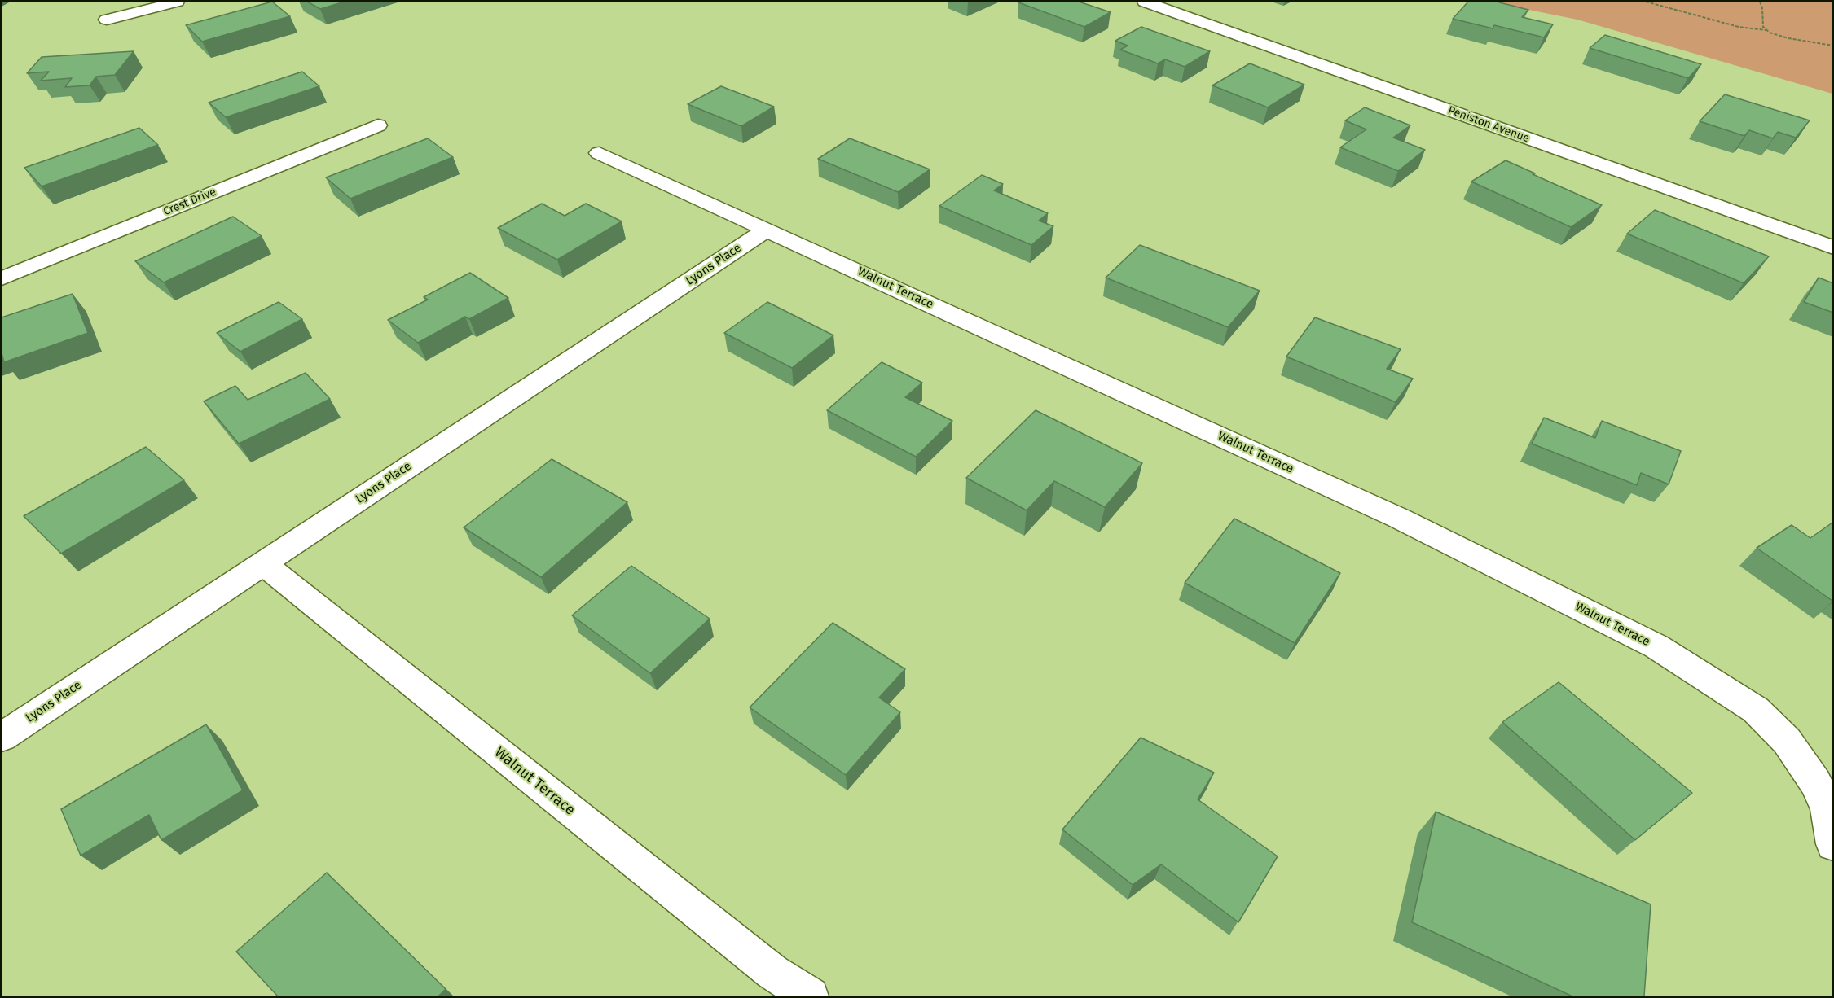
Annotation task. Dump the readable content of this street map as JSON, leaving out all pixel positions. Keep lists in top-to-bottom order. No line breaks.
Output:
{"streets":{"street":["Peniston Avenue","Crest Drive","Lyons Place","Walnut Terrace"]},"crossings":[["Lyons Place","Walnut Terrace"]]}
